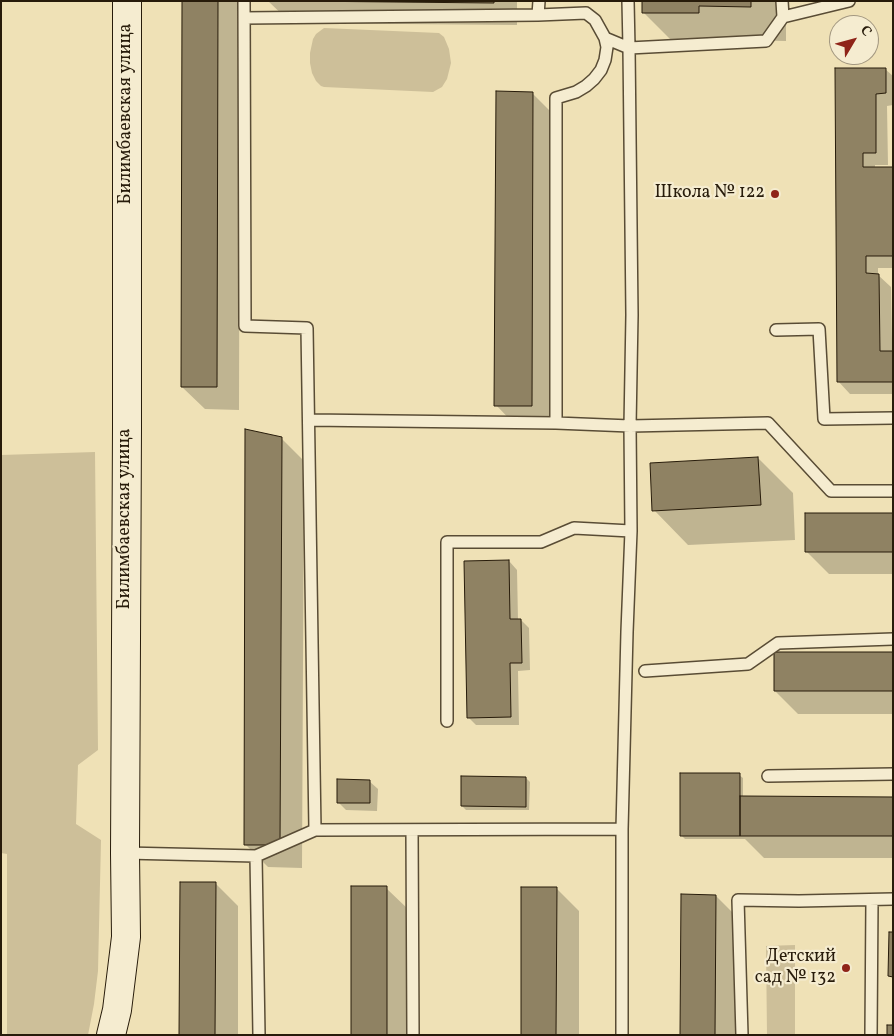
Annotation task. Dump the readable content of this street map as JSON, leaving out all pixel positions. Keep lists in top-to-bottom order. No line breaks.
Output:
{"streets":{"main road":["Билимбаевская улица"]},"places":["Школа № 122","Детский сад № 132"],"north":"top right"}
